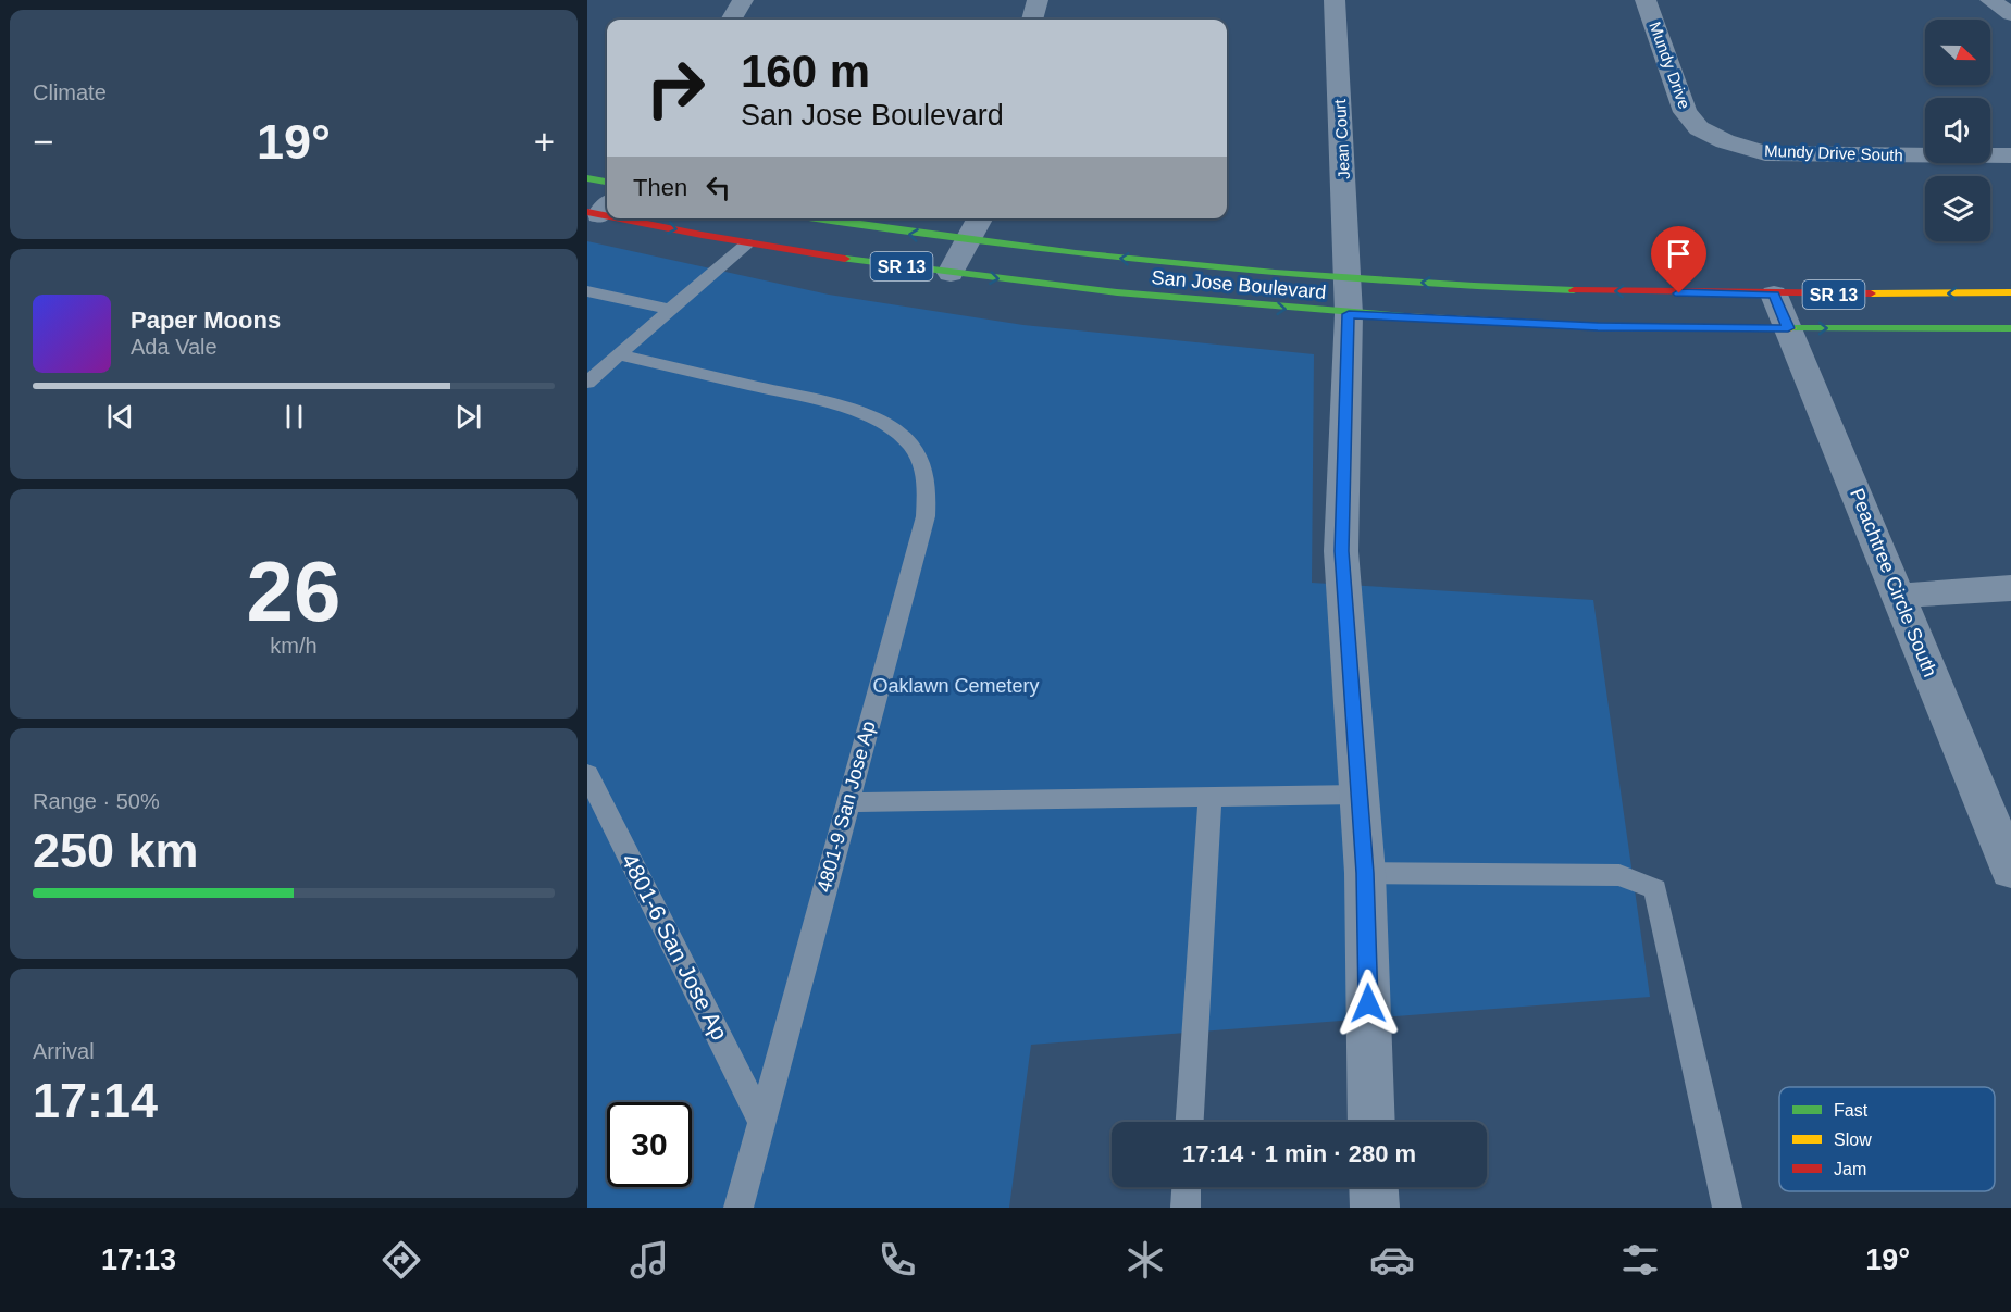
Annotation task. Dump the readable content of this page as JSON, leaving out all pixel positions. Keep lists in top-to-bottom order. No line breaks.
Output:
{"streets":{"main road":["SR 13","San Jose Boulevard"],"street":["Mundy Drive","Jean Court","Mundy Drive South","Peachtree Circle South"],"lane":["4801-9 San Jose Ap","4801-6 San Jose Ap"]},"crossings":[["Mundy Drive","Mundy Drive South"],["Jean Court","San Jose Boulevard"],["San Jose Boulevard","Peachtree Circle South"],["4801-9 San Jose Ap","4801-6 San Jose Ap"]],"parks":["Oaklawn Cemetery"],"legend":["Fast","Slow","Jam"],"north":"right","page":{"tile":["Climate",["26","km/h"],["Range · 50%","250 km"],["Arrival","17:14"]],"turn":["160 m","San Jose Boulevard"],"heat":["−","19°","+"],"then":"Then","song":["Paper Moons","Ada Vale"],"limit":"30","trip":"17:14 · 1 min · 280 m","tabs":["17:13","19°"]}}
